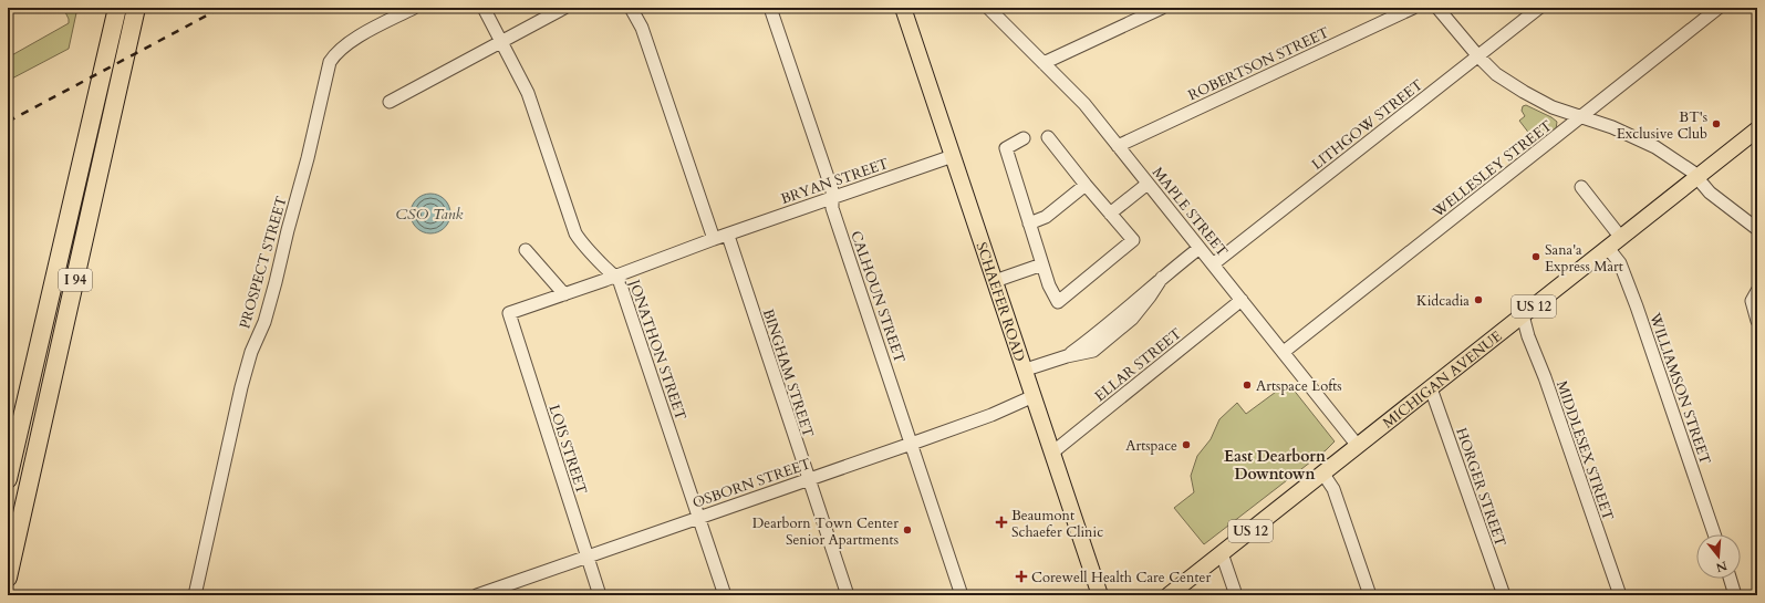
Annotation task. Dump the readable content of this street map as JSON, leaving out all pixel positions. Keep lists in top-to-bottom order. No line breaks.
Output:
{"streets":{"highway":["I 94"],"main road":["SCHAEFER ROAD","US 12","MICHIGAN AVENUE"],"street":["ROBERTSON STREET","LITHGOW STREET","WELLESLEY STREET","BRYAN STREET","MAPLE STREET","PROSPECT STREET","CALHOUN STREET","JONATHON STREET","ELLAR STREET","BINGHAM STREET","WILLIAMSON STREET","LOIS STREET","MIDDLESEX STREET","OSBORN STREET","HORGER STREET"]},"crossings":[["ROBERTSON STREET","MAPLE STREET"],["LITHGOW STREET","MAPLE STREET"],["WELLESLEY STREET","MAPLE STREET"],["BRYAN STREET","CALHOUN STREET"],["BRYAN STREET","SCHAEFER ROAD"],["BRYAN STREET","BINGHAM STREET"],["MAPLE STREET","ELLAR STREET"],["MAPLE STREET","MICHIGAN AVENUE"],["CALHOUN STREET","OSBORN STREET"],["SCHAEFER ROAD","ELLAR STREET"],["SCHAEFER ROAD","OSBORN STREET"],["JONATHON STREET","OSBORN STREET"],["BINGHAM STREET","OSBORN STREET"],["MICHIGAN AVENUE","WILLIAMSON STREET"],["MICHIGAN AVENUE","MIDDLESEX STREET"],["MICHIGAN AVENUE","HORGER STREET"],["LOIS STREET","OSBORN STREET"]],"districts":["East Dearborn Downtown"],"water":["CSO Tank"],"places":{"other":["BT's Exclusive Club","Sana'a Express Mart","Kidcadia","Artspace Lofts","Artspace","Dearborn Town Center Senior Apartments"],"health":["Beaumont Schaefer Clinic","Corewell Health Care Center"]},"north":"bottom"}
